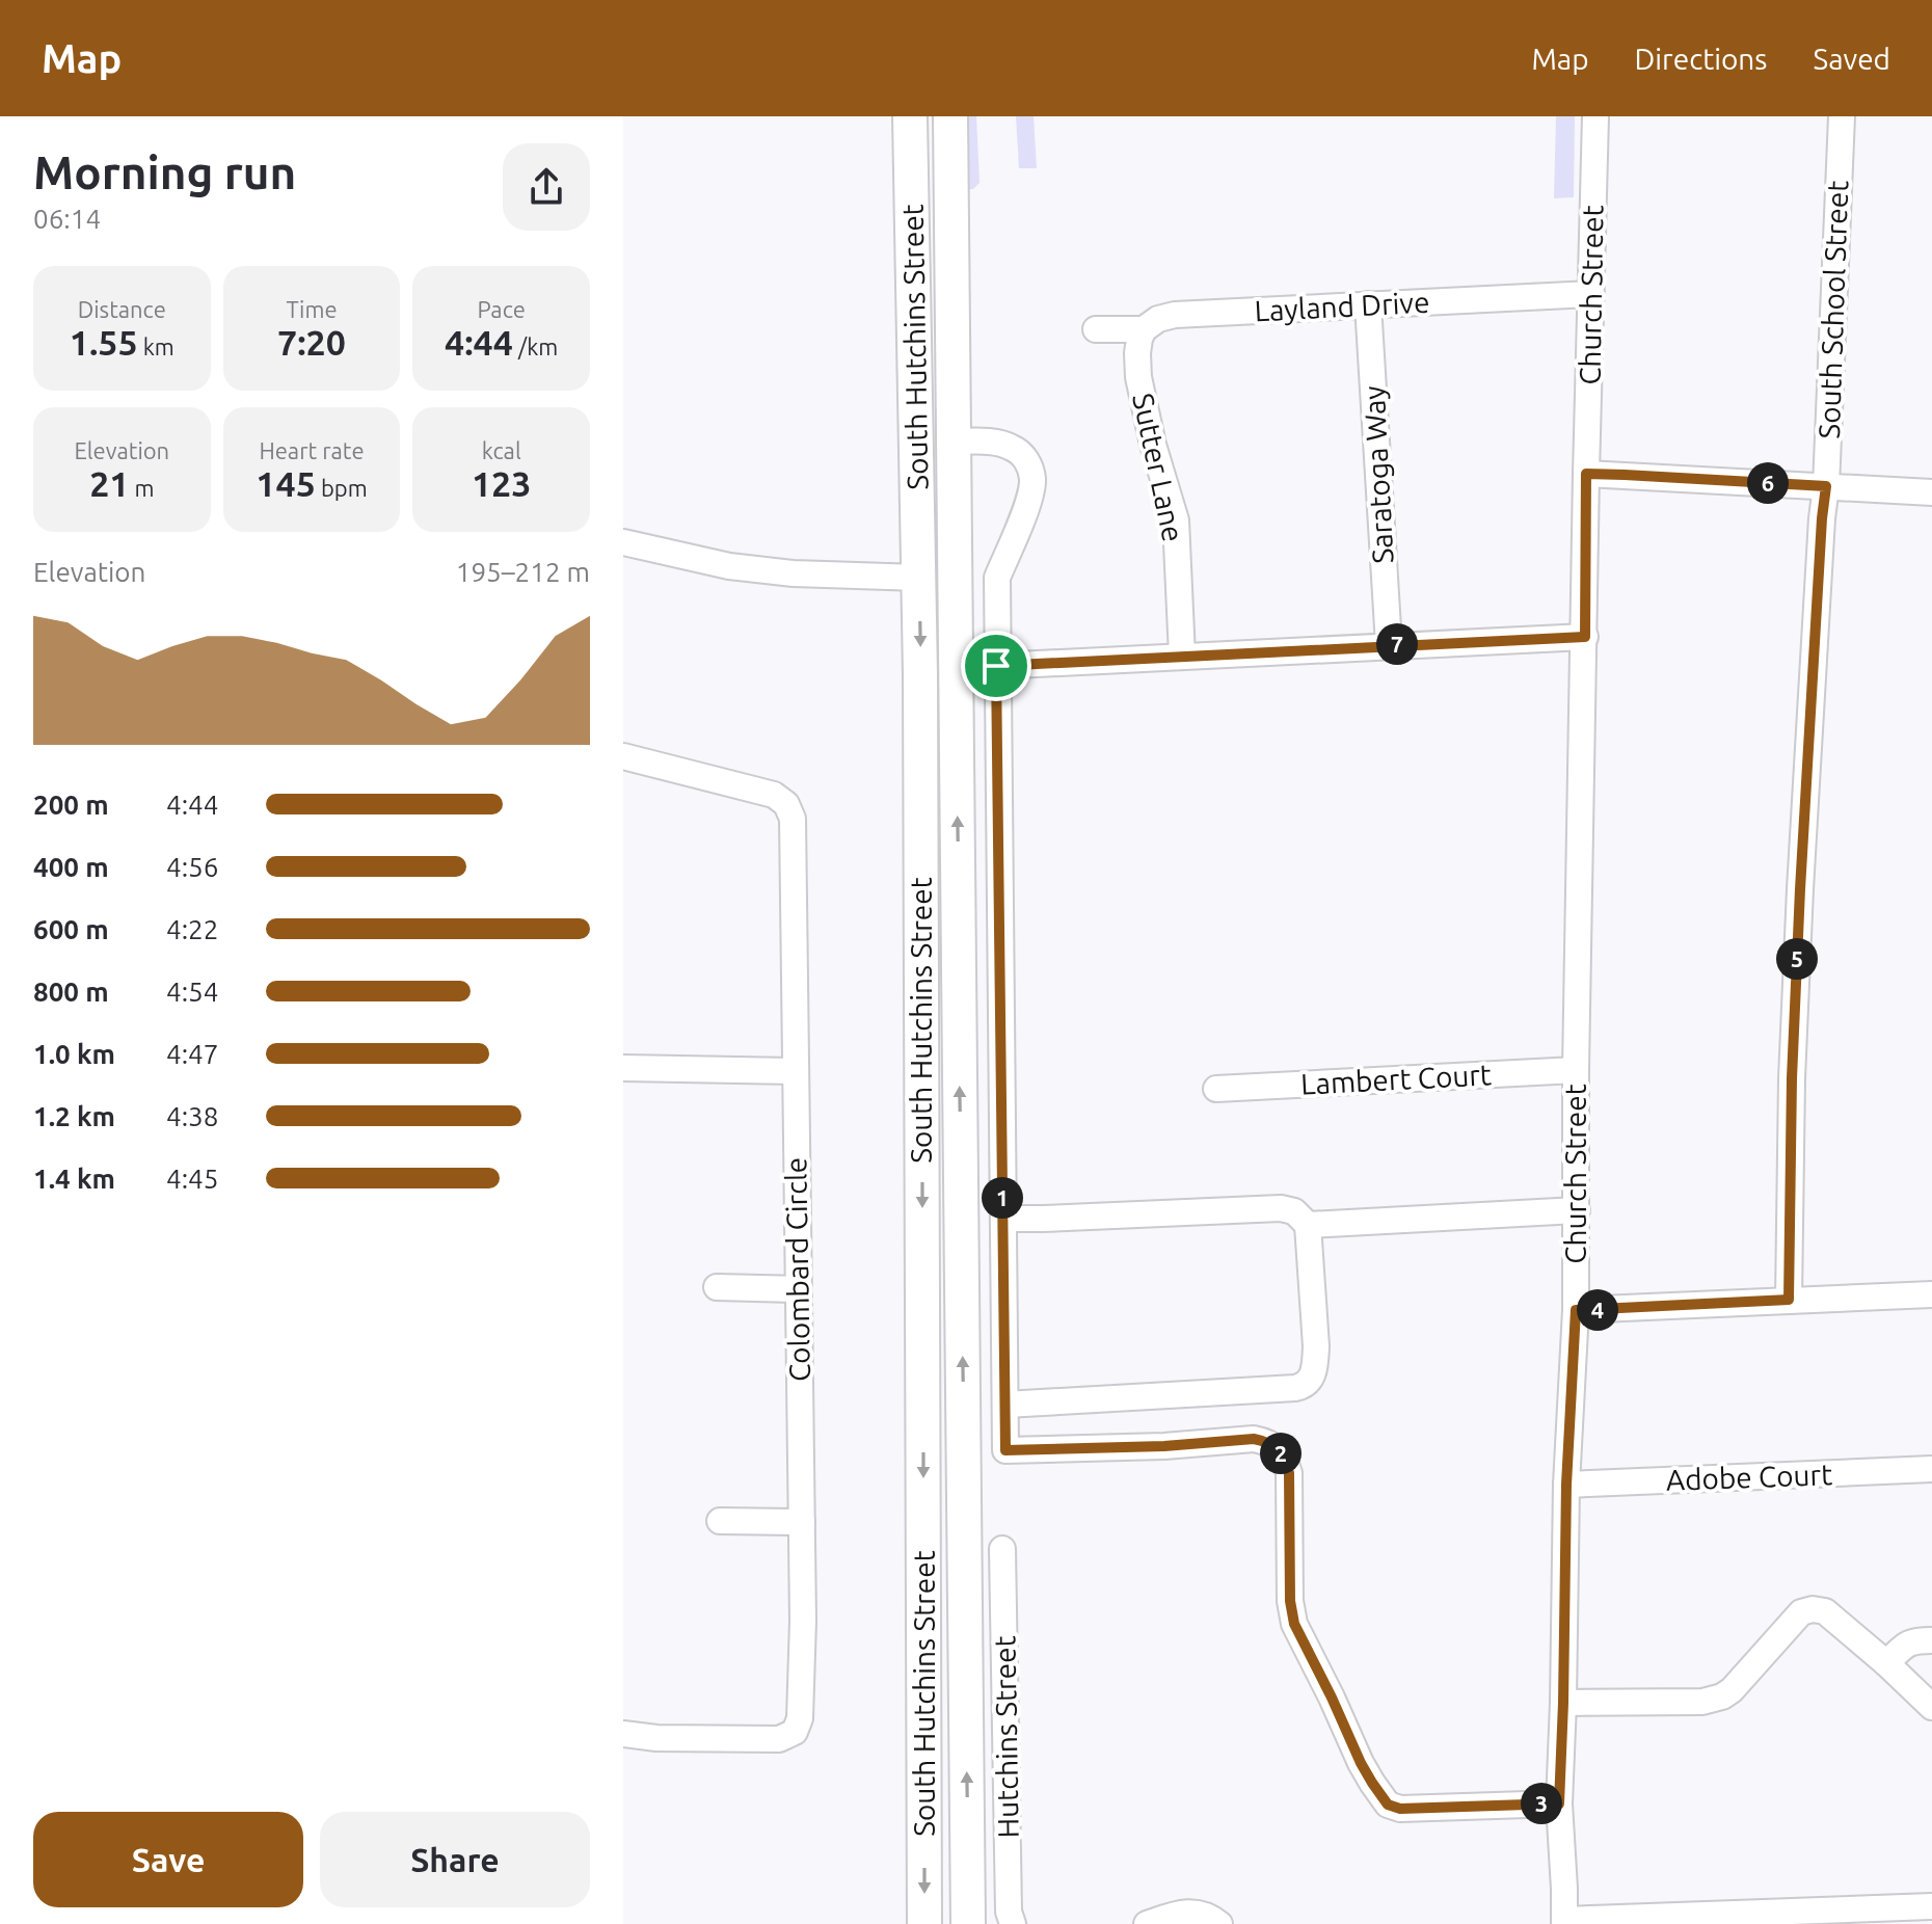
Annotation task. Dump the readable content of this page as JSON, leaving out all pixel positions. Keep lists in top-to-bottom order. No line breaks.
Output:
{"streets":{"main road":["South Hutchins Street"],"street":["Church Street","Layland Drive","South School Street","Sutter Lane","Saratoga Way","Lambert Court","Colombard Circle","Adobe Court","Hutchins Street"]},"crossings":[["Church Street","Layland Drive"],["Church Street","Lambert Court"],["Church Street","Adobe Court"],["Layland Drive","Sutter Lane"],["Layland Drive","Saratoga Way"]],"page":{"header":"Map","nav":["Map","Directions","Saved"],"heading":["Morning run","06:14"],"stats":[["Distance","1.55 km"],["Time","7:20"],["Pace","4:44 /km"],["Elevation","21 m"],["Heart rate","145 bpm"],["kcal","123"]],"pins":["6","7","5","1","4","2","3"],"chart":["Elevation","195–212 m"],"list":[{"name":"200 m","note":"4:44"},{"name":"400 m","note":"4:56"},{"name":"600 m","note":"4:22"},{"name":"800 m","note":"4:54"},{"name":"1.0 km","note":"4:47"},{"name":"1.2 km","note":"4:38"},{"name":"1.4 km","note":"4:45"}],"buttons":["Save","Share"]}}
